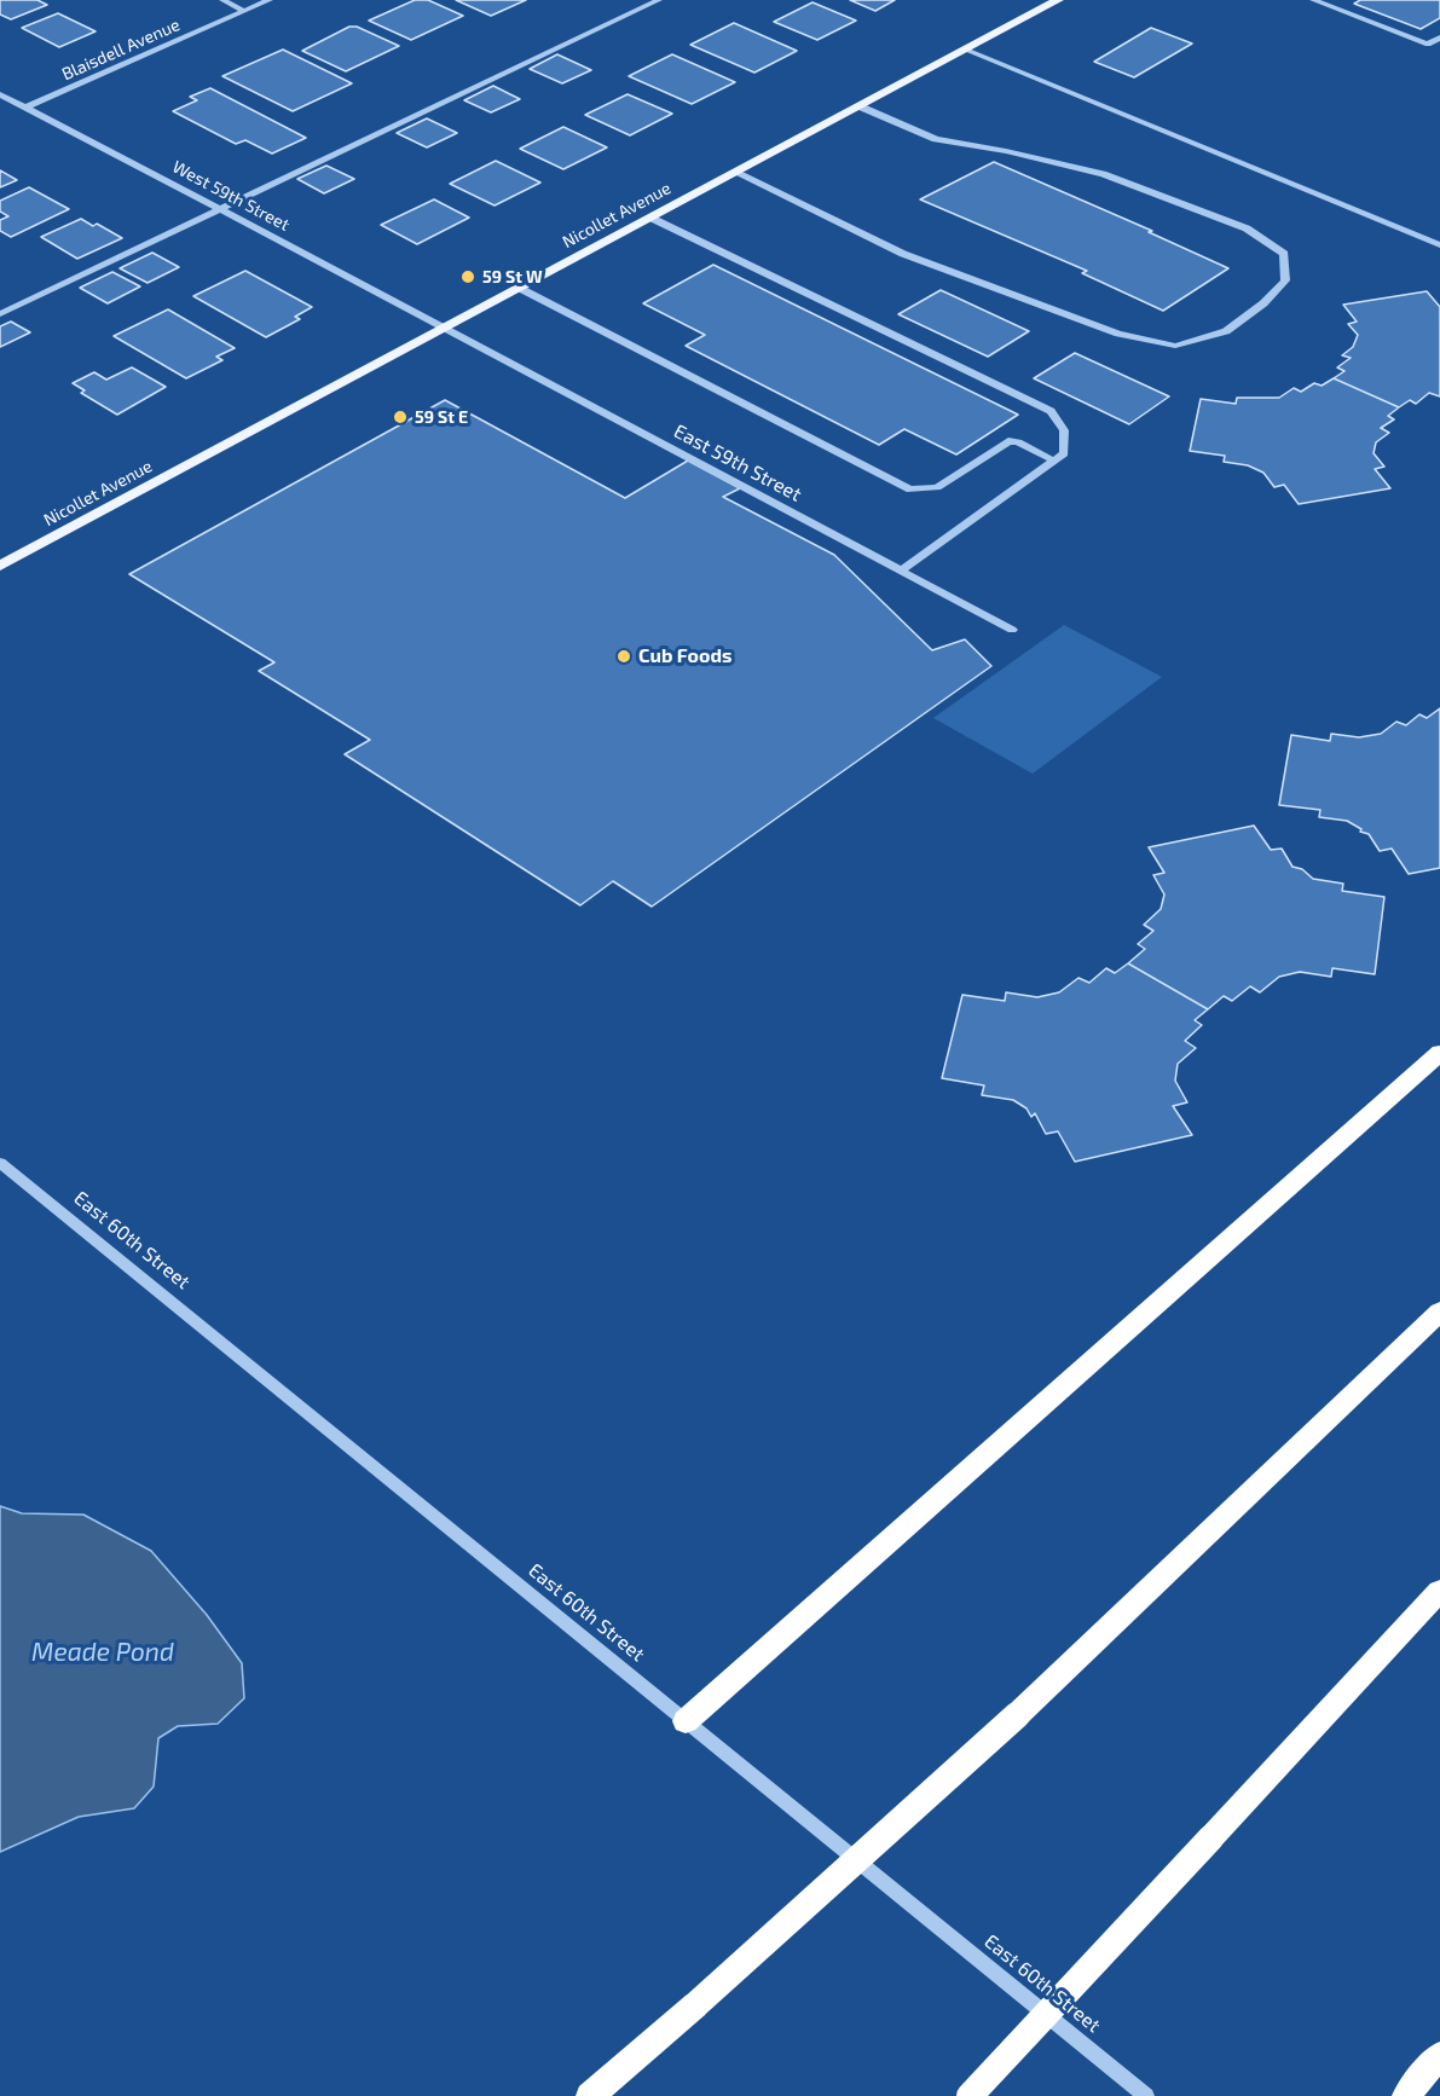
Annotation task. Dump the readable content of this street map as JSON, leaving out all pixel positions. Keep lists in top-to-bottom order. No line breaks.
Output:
{"streets":{"main road":["Nicollet Avenue"],"street":["Blaisdell Avenue","West 59th Street","East 59th Street","East 60th Street"]},"crossings":[["Blaisdell Avenue","West 59th Street"],["West 59th Street","Nicollet Avenue"],["West 59th Street","East 59th Street"],["Nicollet Avenue","East 59th Street"]],"water":["Meade Pond"],"places":["59 St W","59 St E","Cub Foods"]}
